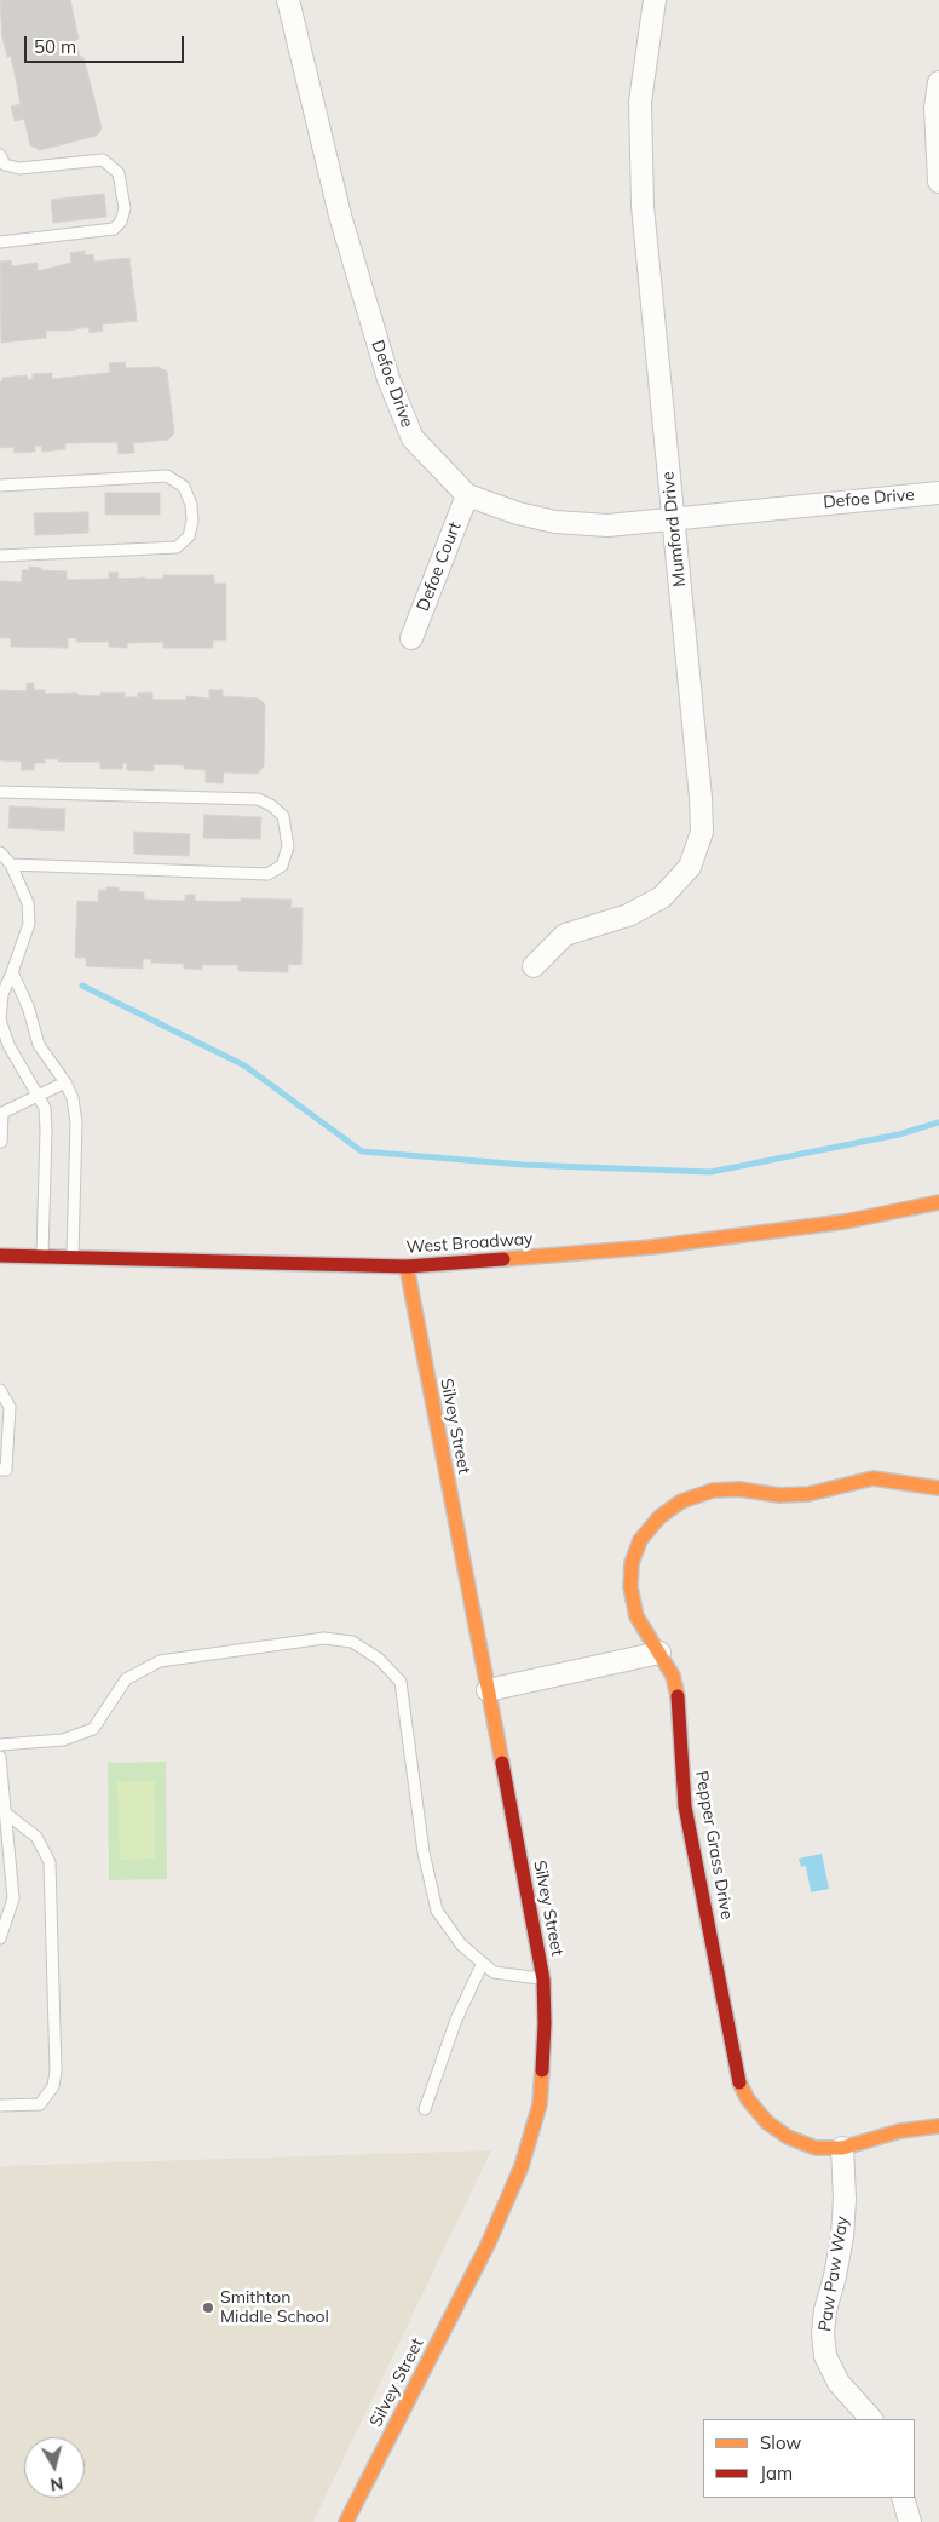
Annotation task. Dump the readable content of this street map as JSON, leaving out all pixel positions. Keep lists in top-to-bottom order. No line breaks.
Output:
{"streets":{"street":["Defoe Drive","Mumford Drive","Defoe Court","West Broadway","Silvey Street","Pepper Grass Drive","Paw Paw Way"]},"crossings":[["Defoe Drive","Mumford Drive"],["Defoe Drive","Defoe Court"],["West Broadway","Silvey Street"],["Pepper Grass Drive","Paw Paw Way"]],"places":["Smithton Middle School"],"legend":["Slow","Jam"],"scale_bar":"50 m","north":"bottom"}
